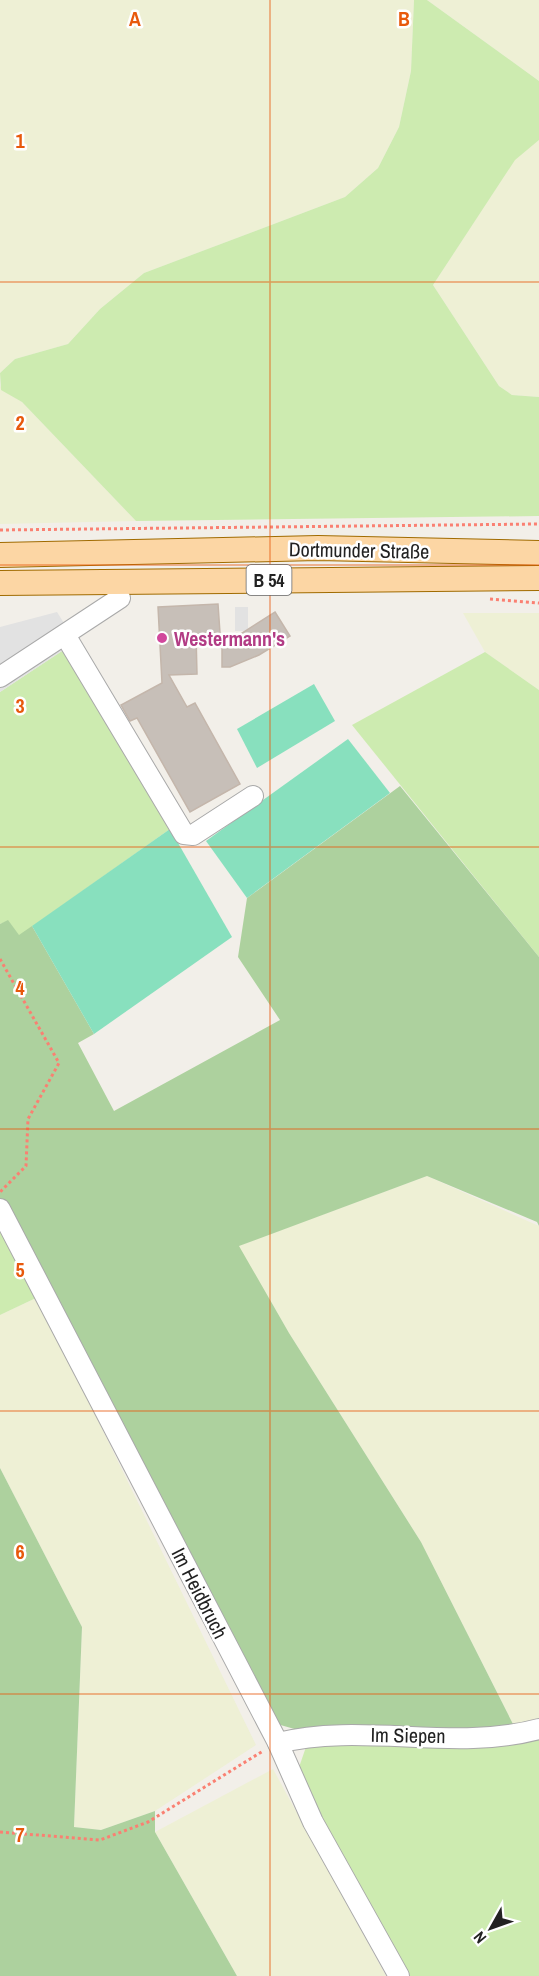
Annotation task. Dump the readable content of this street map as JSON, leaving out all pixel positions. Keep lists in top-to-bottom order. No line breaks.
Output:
{"streets":{"main road":["Dortmunder Straße","B 54"],"street":["Im Heidbruch","Im Siepen"]},"crossings":[["Im Heidbruch","Im Siepen"]],"places":["Westermann's"],"north":"bottom left","grid":{"columns":["A","B"],"rows":["1","2","3","4","5","6","7"]}}
